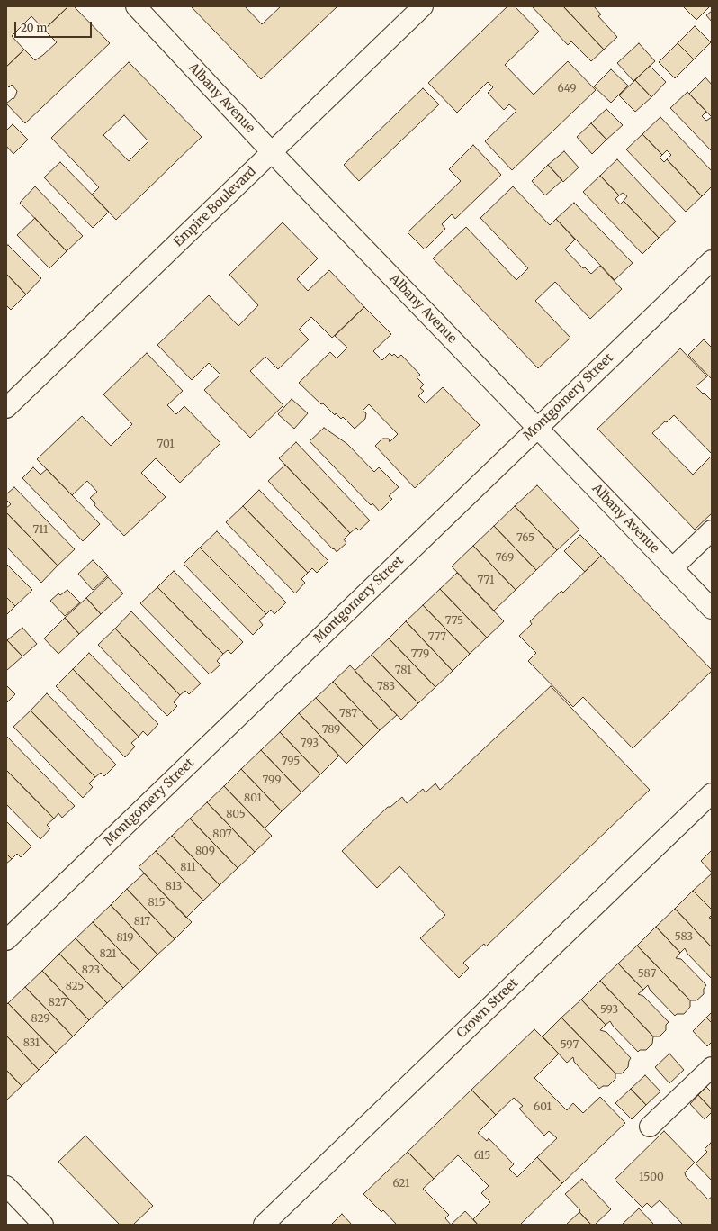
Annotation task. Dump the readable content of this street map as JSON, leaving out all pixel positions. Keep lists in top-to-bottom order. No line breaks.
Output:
{"streets":{"street":["Albany Avenue","Empire Boulevard","Montgomery Street","Crown Street"]},"crossings":[["Albany Avenue","Empire Boulevard"],["Albany Avenue","Montgomery Street"]],"house_numbers":["649","701","711","765","769","771","775","777","779","781","783","787","789","793","795","799","801","805","807","809","811","813","815","817","583","819","821","823","587","825","827","593","829","831","597","601","615","1500","621"],"scale_bar":"20 m"}
